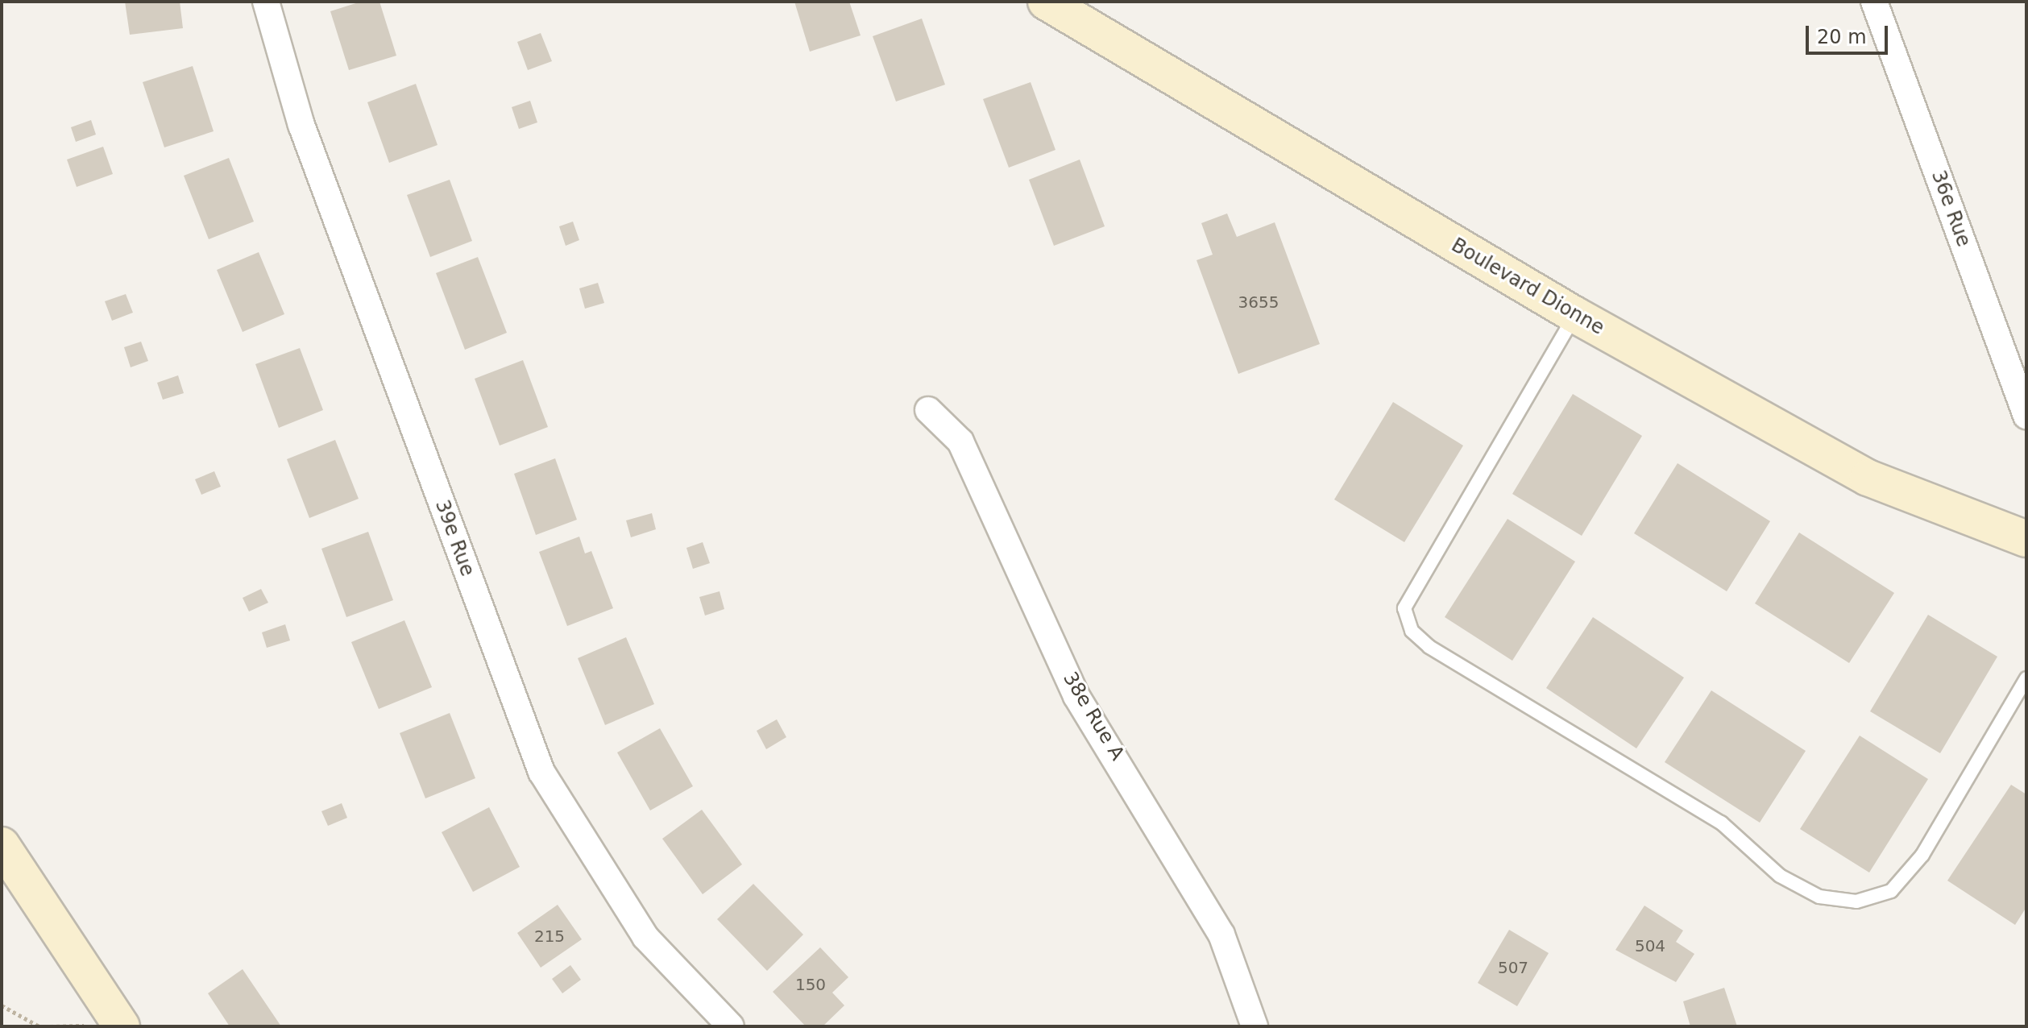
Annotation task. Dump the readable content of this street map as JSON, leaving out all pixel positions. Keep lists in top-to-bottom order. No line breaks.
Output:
{"streets":{"main road":["Boulevard Dionne"],"street":["36e Rue","39e Rue","38e Rue A"]},"house_numbers":["3655","215","504","507","150"],"scale_bar":"20 m"}
